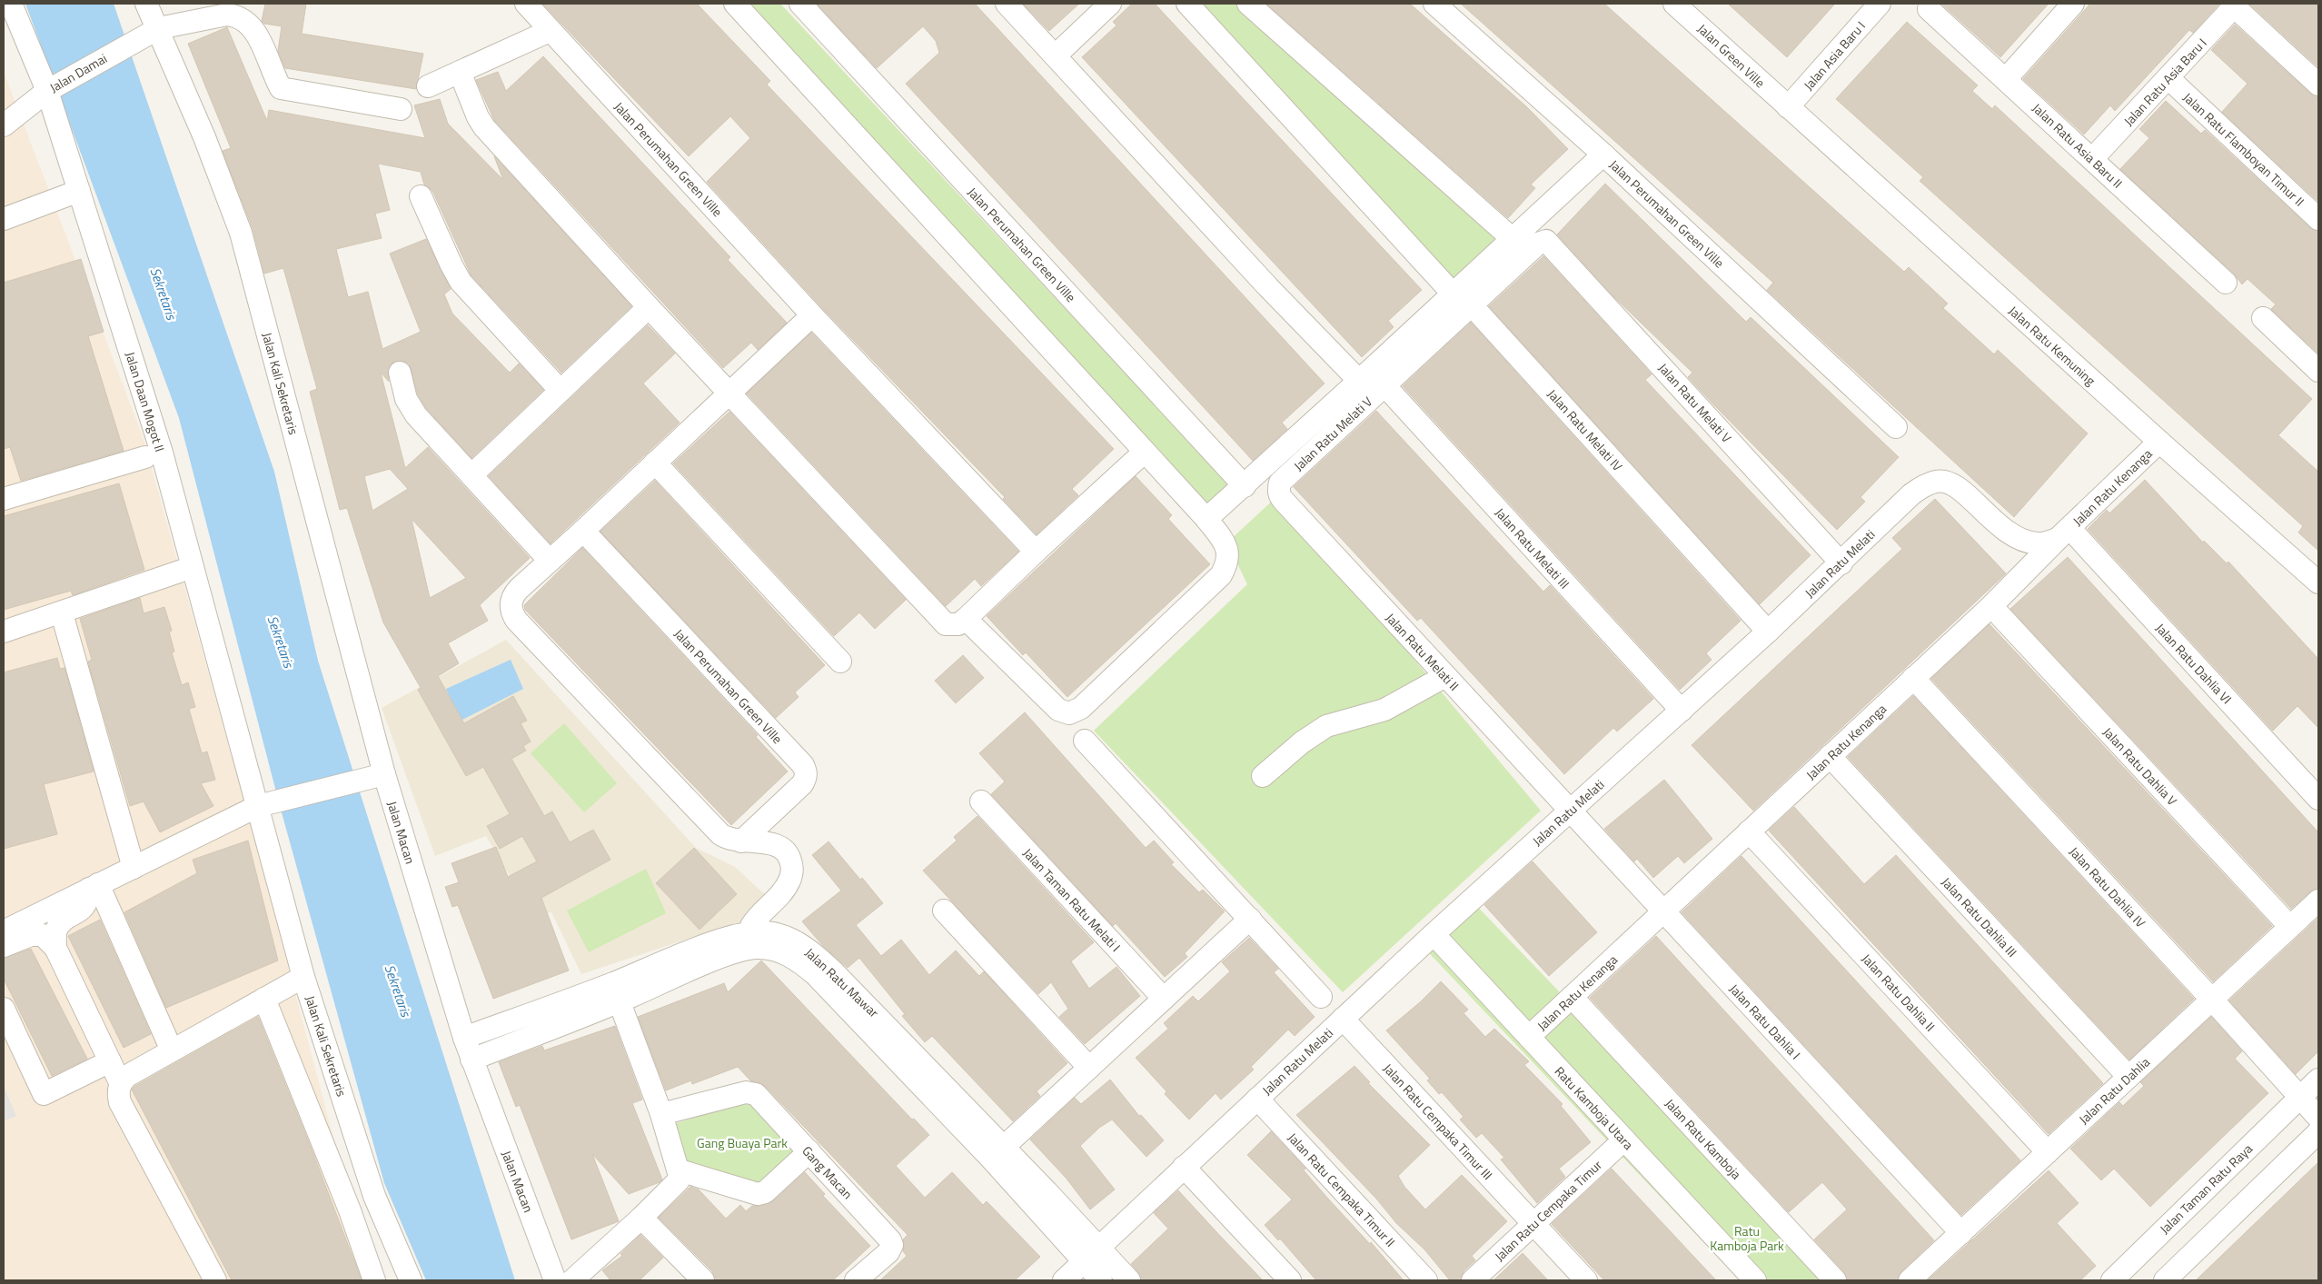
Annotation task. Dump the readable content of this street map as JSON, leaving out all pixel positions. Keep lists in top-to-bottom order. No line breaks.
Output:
{"streets":{"street":["Jalan Green Ville","Jalan Asia Baru I","Jalan Damai","Jalan Ratu Asia Baru I","Jalan Ratu Asia Baru II","Jalan Ratu Flamboyan Timur II","Jalan Perumahan Green Ville","Jalan Ratu Kemuning","Jalan Kali Sekretaris","Jalan Daan Mogot II","Jalan Ratu Melati V","Jalan Ratu Melati IV","Jalan Ratu Kenanga","Jalan Ratu Melati III","Jalan Ratu Melati","Jalan Ratu Melati II","Jalan Ratu Dahlia VI","Jalan Ratu Dahlia V","Jalan Macan","Jalan Ratu Dahlia IV","Jalan Taman Ratu Melati I","Jalan Ratu Dahlia III","Jalan Ratu Mawar","Jalan Ratu Dahlia II","Jalan Ratu Dahlia I","Jalan Ratu Dahlia","Ratu Kamboja Utara","Jalan Ratu Cempaka Timur III","Jalan Ratu Kamboja","Gang Macan","Jalan Taman Ratu Raya","Jalan Ratu Cempaka Timur II","Jalan Ratu Cempaka Timur"]},"crossings":[["Jalan Green Ville","Jalan Asia Baru I"],["Jalan Green Ville","Jalan Ratu Kemuning"],["Jalan Asia Baru I","Jalan Ratu Kemuning"],["Jalan Damai","Jalan Kali Sekretaris"],["Jalan Damai","Jalan Daan Mogot II"],["Jalan Ratu Asia Baru I","Jalan Ratu Asia Baru II"],["Jalan Ratu Asia Baru I","Jalan Ratu Flamboyan Timur II"],["Jalan Ratu Kemuning","Jalan Ratu Kenanga"],["Jalan Kali Sekretaris","Jalan Daan Mogot II"],["Jalan Kali Sekretaris","Jalan Macan"],["Jalan Ratu Melati V","Jalan Ratu Melati IV"],["Jalan Ratu Melati V","Jalan Ratu Melati III"],["Jalan Ratu Melati V","Jalan Ratu Melati"],["Jalan Ratu Melati V","Jalan Ratu Melati II"],["Jalan Ratu Melati IV","Jalan Ratu Melati"],["Jalan Ratu Kenanga","Jalan Ratu Melati"],["Jalan Ratu Kenanga","Jalan Ratu Dahlia VI"],["Jalan Ratu Kenanga","Jalan Ratu Dahlia V"],["Jalan Ratu Kenanga","Jalan Ratu Dahlia IV"],["Jalan Ratu Kenanga","Jalan Ratu Dahlia III"],["Jalan Ratu Kenanga","Jalan Ratu Dahlia II"],["Jalan Ratu Kenanga","Jalan Ratu Dahlia I"],["Jalan Ratu Kenanga","Ratu Kamboja Utara"],["Jalan Ratu Kenanga","Jalan Ratu Kamboja"],["Jalan Ratu Melati III","Jalan Ratu Melati"],["Jalan Ratu Melati","Jalan Ratu Melati II"],["Jalan Ratu Melati","Jalan Ratu Dahlia VI"],["Jalan Ratu Melati","Jalan Ratu Mawar"],["Jalan Ratu Melati","Jalan Ratu Dahlia I"],["Jalan Ratu Melati","Ratu Kamboja Utara"],["Jalan Ratu Melati","Jalan Ratu Cempaka Timur III"],["Jalan Ratu Melati","Jalan Ratu Cempaka Timur II"],["Jalan Ratu Melati II","Jalan Ratu Dahlia I"],["Jalan Ratu Dahlia V","Jalan Ratu Dahlia"],["Jalan Macan","Jalan Ratu Mawar"],["Jalan Ratu Dahlia IV","Jalan Ratu Dahlia"],["Jalan Ratu Dahlia IV","Jalan Taman Ratu Raya"],["Jalan Ratu Dahlia III","Jalan Ratu Dahlia"],["Jalan Ratu Dahlia II","Jalan Ratu Dahlia"],["Jalan Ratu Dahlia I","Jalan Ratu Dahlia"],["Ratu Kamboja Utara","Jalan Ratu Cempaka Timur"],["Jalan Ratu Cempaka Timur III","Jalan Ratu Cempaka Timur"]],"water":["Sekretaris"],"parks":["Gang Buaya Park","Ratu Kamboja Park"]}
